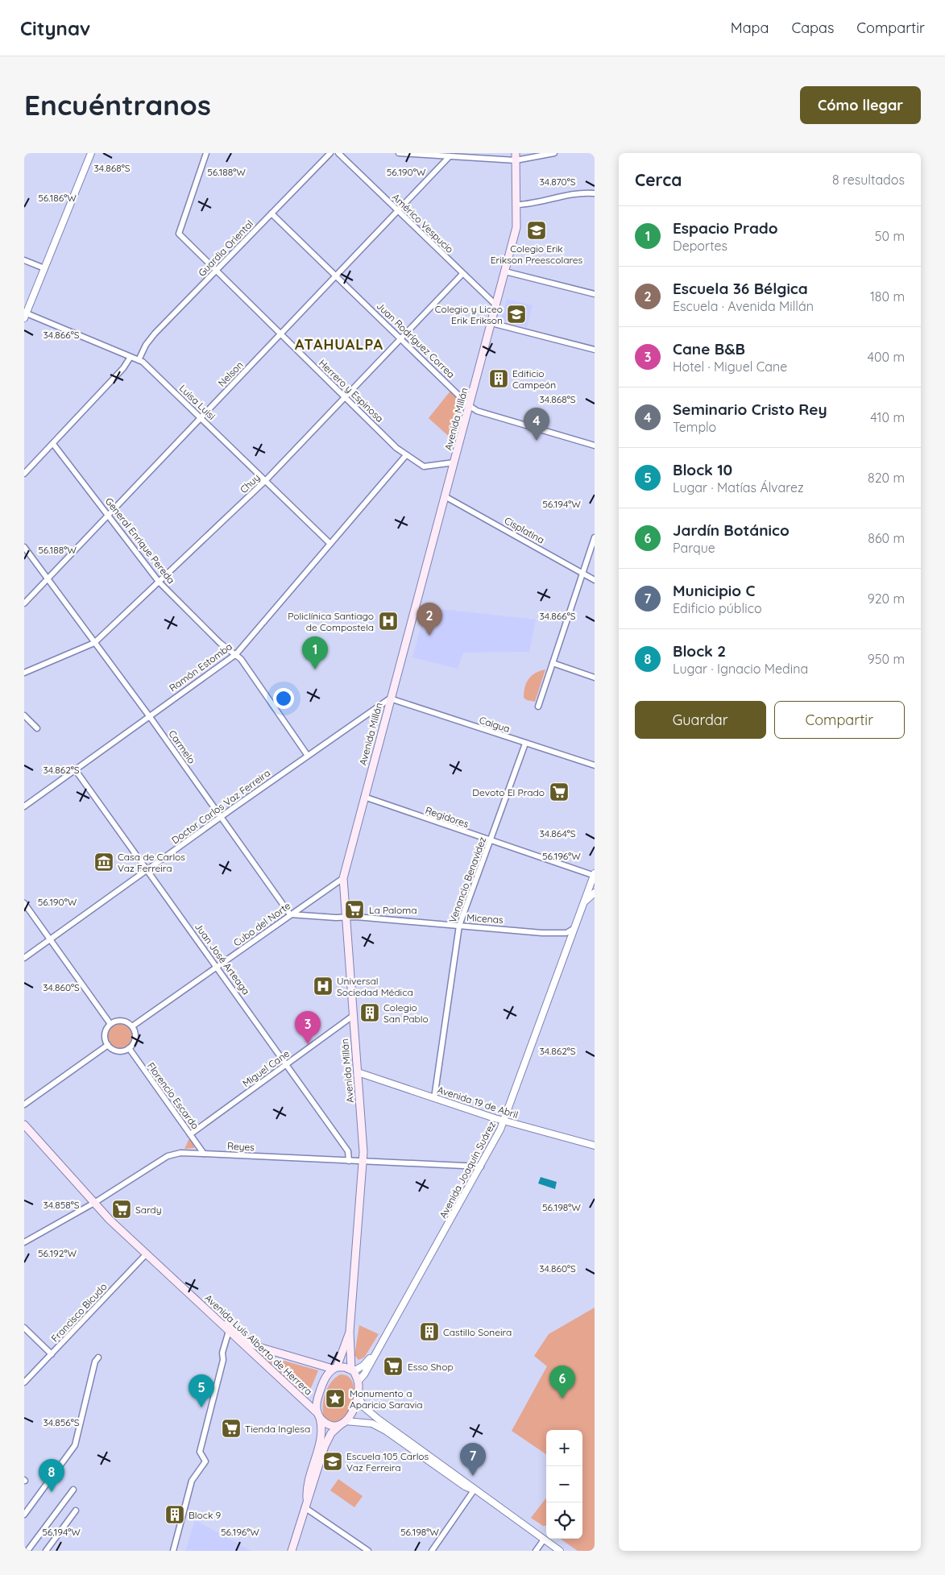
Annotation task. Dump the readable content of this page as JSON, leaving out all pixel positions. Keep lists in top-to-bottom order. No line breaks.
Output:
{"streets":{"main road":["Avenida Millán","Avenida Luis Alberto de Herrera"],"street":["Américo Vespucio","Guardia Oriental","Juan Rodríguez Correa","Nelson","Herrero y Espinosa","Luisa Luisi","Chuy","Cisplatina","General Enrique Pereda","Ramón Estomba","Caigua","Carmelo","Doctor Carlos Vaz Ferreira","Regidores","Venancio Benavidez","Micenas","Cubo del Norte","Juan José Arteaga","Miguel Cane","Florencio Escardo","Avenida 19 de Abril","Reyes","Avenida Joaquín Suárez","Francisco Bicudo"]},"crossings":[["Américo Vespucio","Nelson"],["Américo Vespucio","Avenida Millán"],["Américo Vespucio","Chuy"],["Guardia Oriental","Juan Rodríguez Correa"],["Guardia Oriental","Herrero y Espinosa"],["Guardia Oriental","Luisa Luisi"],["Juan Rodríguez Correa","Nelson"],["Juan Rodríguez Correa","Avenida Millán"],["Juan Rodríguez Correa","Chuy"],["Nelson","Herrero y Espinosa"],["Nelson","Luisa Luisi"],["Nelson","General Enrique Pereda"],["Nelson","Carmelo"],["Herrero y Espinosa","Avenida Millán"],["Herrero y Espinosa","Chuy"],["Herrero y Espinosa","Ramón Estomba"],["Luisa Luisi","Chuy"],["Luisa Luisi","Ramón Estomba"],["Avenida Millán","Cisplatina"],["Avenida Millán","Caigua"],["Avenida Millán","Doctor Carlos Vaz Ferreira"],["Avenida Millán","Regidores"],["Avenida Millán","Micenas"],["Avenida Millán","Cubo del Norte"],["Avenida Millán","Miguel Cane"],["Avenida Millán","Avenida 19 de Abril"],["Avenida Millán","Reyes"],["Avenida Millán","Avenida Joaquín Suárez"],["Avenida Millán","Avenida Luis Alberto de Herrera"],["Chuy","General Enrique Pereda"],["Chuy","Carmelo"],["General Enrique Pereda","Ramón Estomba"],["General Enrique Pereda","Doctor Carlos Vaz Ferreira"],["Ramón Estomba","Carmelo"],["Ramón Estomba","Juan José Arteaga"],["Caigua","Doctor Carlos Vaz Ferreira"],["Caigua","Venancio Benavidez"],["Carmelo","Doctor Carlos Vaz Ferreira"],["Carmelo","Cubo del Norte"],["Doctor Carlos Vaz Ferreira","Juan José Arteaga"],["Regidores","Venancio Benavidez"],["Regidores","Avenida Joaquín Suárez"],["Venancio Benavidez","Micenas"],["Venancio Benavidez","Avenida 19 de Abril"],["Micenas","Avenida Joaquín Suárez"],["Cubo del Norte","Juan José Arteaga"],["Cubo del Norte","Florencio Escardo"],["Juan José Arteaga","Miguel Cane"],["Juan José Arteaga","Reyes"],["Miguel Cane","Florencio Escardo"],["Florencio Escardo","Reyes"],["Avenida 19 de Abril","Avenida Joaquín Suárez"],["Reyes","Avenida Joaquín Suárez"],["Reyes","Avenida Luis Alberto de Herrera"],["Avenida Joaquín Suárez","Avenida Luis Alberto de Herrera"],["Francisco Bicudo","Avenida Luis Alberto de Herrera"]],"districts":["ATAHUALPA"],"places":{"school or university":["Colegio Erik Erikson Preescolares","Colegio y Liceo Erik Erikson","Escuela 105 Carlos Vaz Ferreira"],"building":["Edificio Campeón","Colegio San Pablo","Castillo Soneira","Block 9"],"hospital":["Policlínica Santiago de Compostela","Universal Sociedad Médica"],"supermarket":["Devoto El Prado","La Paloma","Sardy","Esso Shop","Tienda Inglesa"],"museum":["Casa de Carlos Vaz Ferreira"],"place":["Monumento a Aparicio Saravia"]},"page":{"header":"Citynav","nav":["Mapa","Capas","Compartir"],"buttons":["Cómo llegar",["Guardar","Compartir"]],"title":"Encuéntranos","heading":["Cerca","8 resultados"],"list":[{"mark":"1","name":"Espacio Prado","note":"Deportes","value":"50 m"},{"mark":"2","name":"Escuela 36 Bélgica","note":"Escuela · Avenida Millán","value":"180 m"},{"mark":"3","name":"Cane B&B","note":"Hotel · Miguel Cane","value":"400 m"},{"mark":"4","name":"Seminario Cristo Rey","note":"Templo","value":"410 m"},{"mark":"5","name":"Block 10","note":"Lugar · Matías Álvarez","value":"820 m"},{"mark":"6","name":"Jardín Botánico","note":"Parque","value":"860 m"},{"mark":"7","name":"Municipio C","note":"Edificio público","value":"920 m"},{"mark":"8","name":"Block 2","note":"Lugar · Ignacio Medina","value":"950 m"}],"pins":["4","2","1","3","6","5","7","8"],"map_buttons":["+","−"]},"coordinates":["34.868°S","56.188°W","56.190°W","34.870°S","56.186°W","34.866°S","56.194°W","34.862°S","34.864°S","56.196°W","34.860°S","34.858°S","56.198°W","56.192°W","34.856°S"]}
